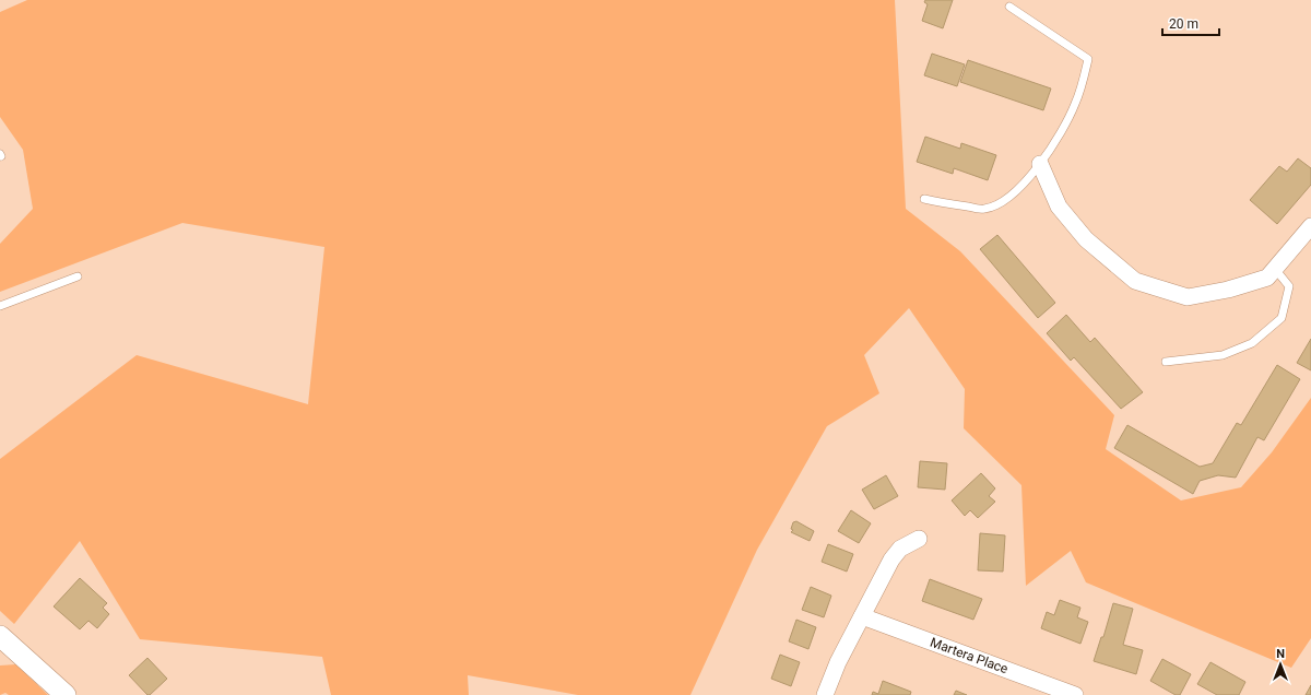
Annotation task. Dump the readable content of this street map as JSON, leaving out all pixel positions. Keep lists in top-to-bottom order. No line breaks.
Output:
{"streets":{"street":["Martera Place"]},"scale_bar":"20 m","north":"top"}
